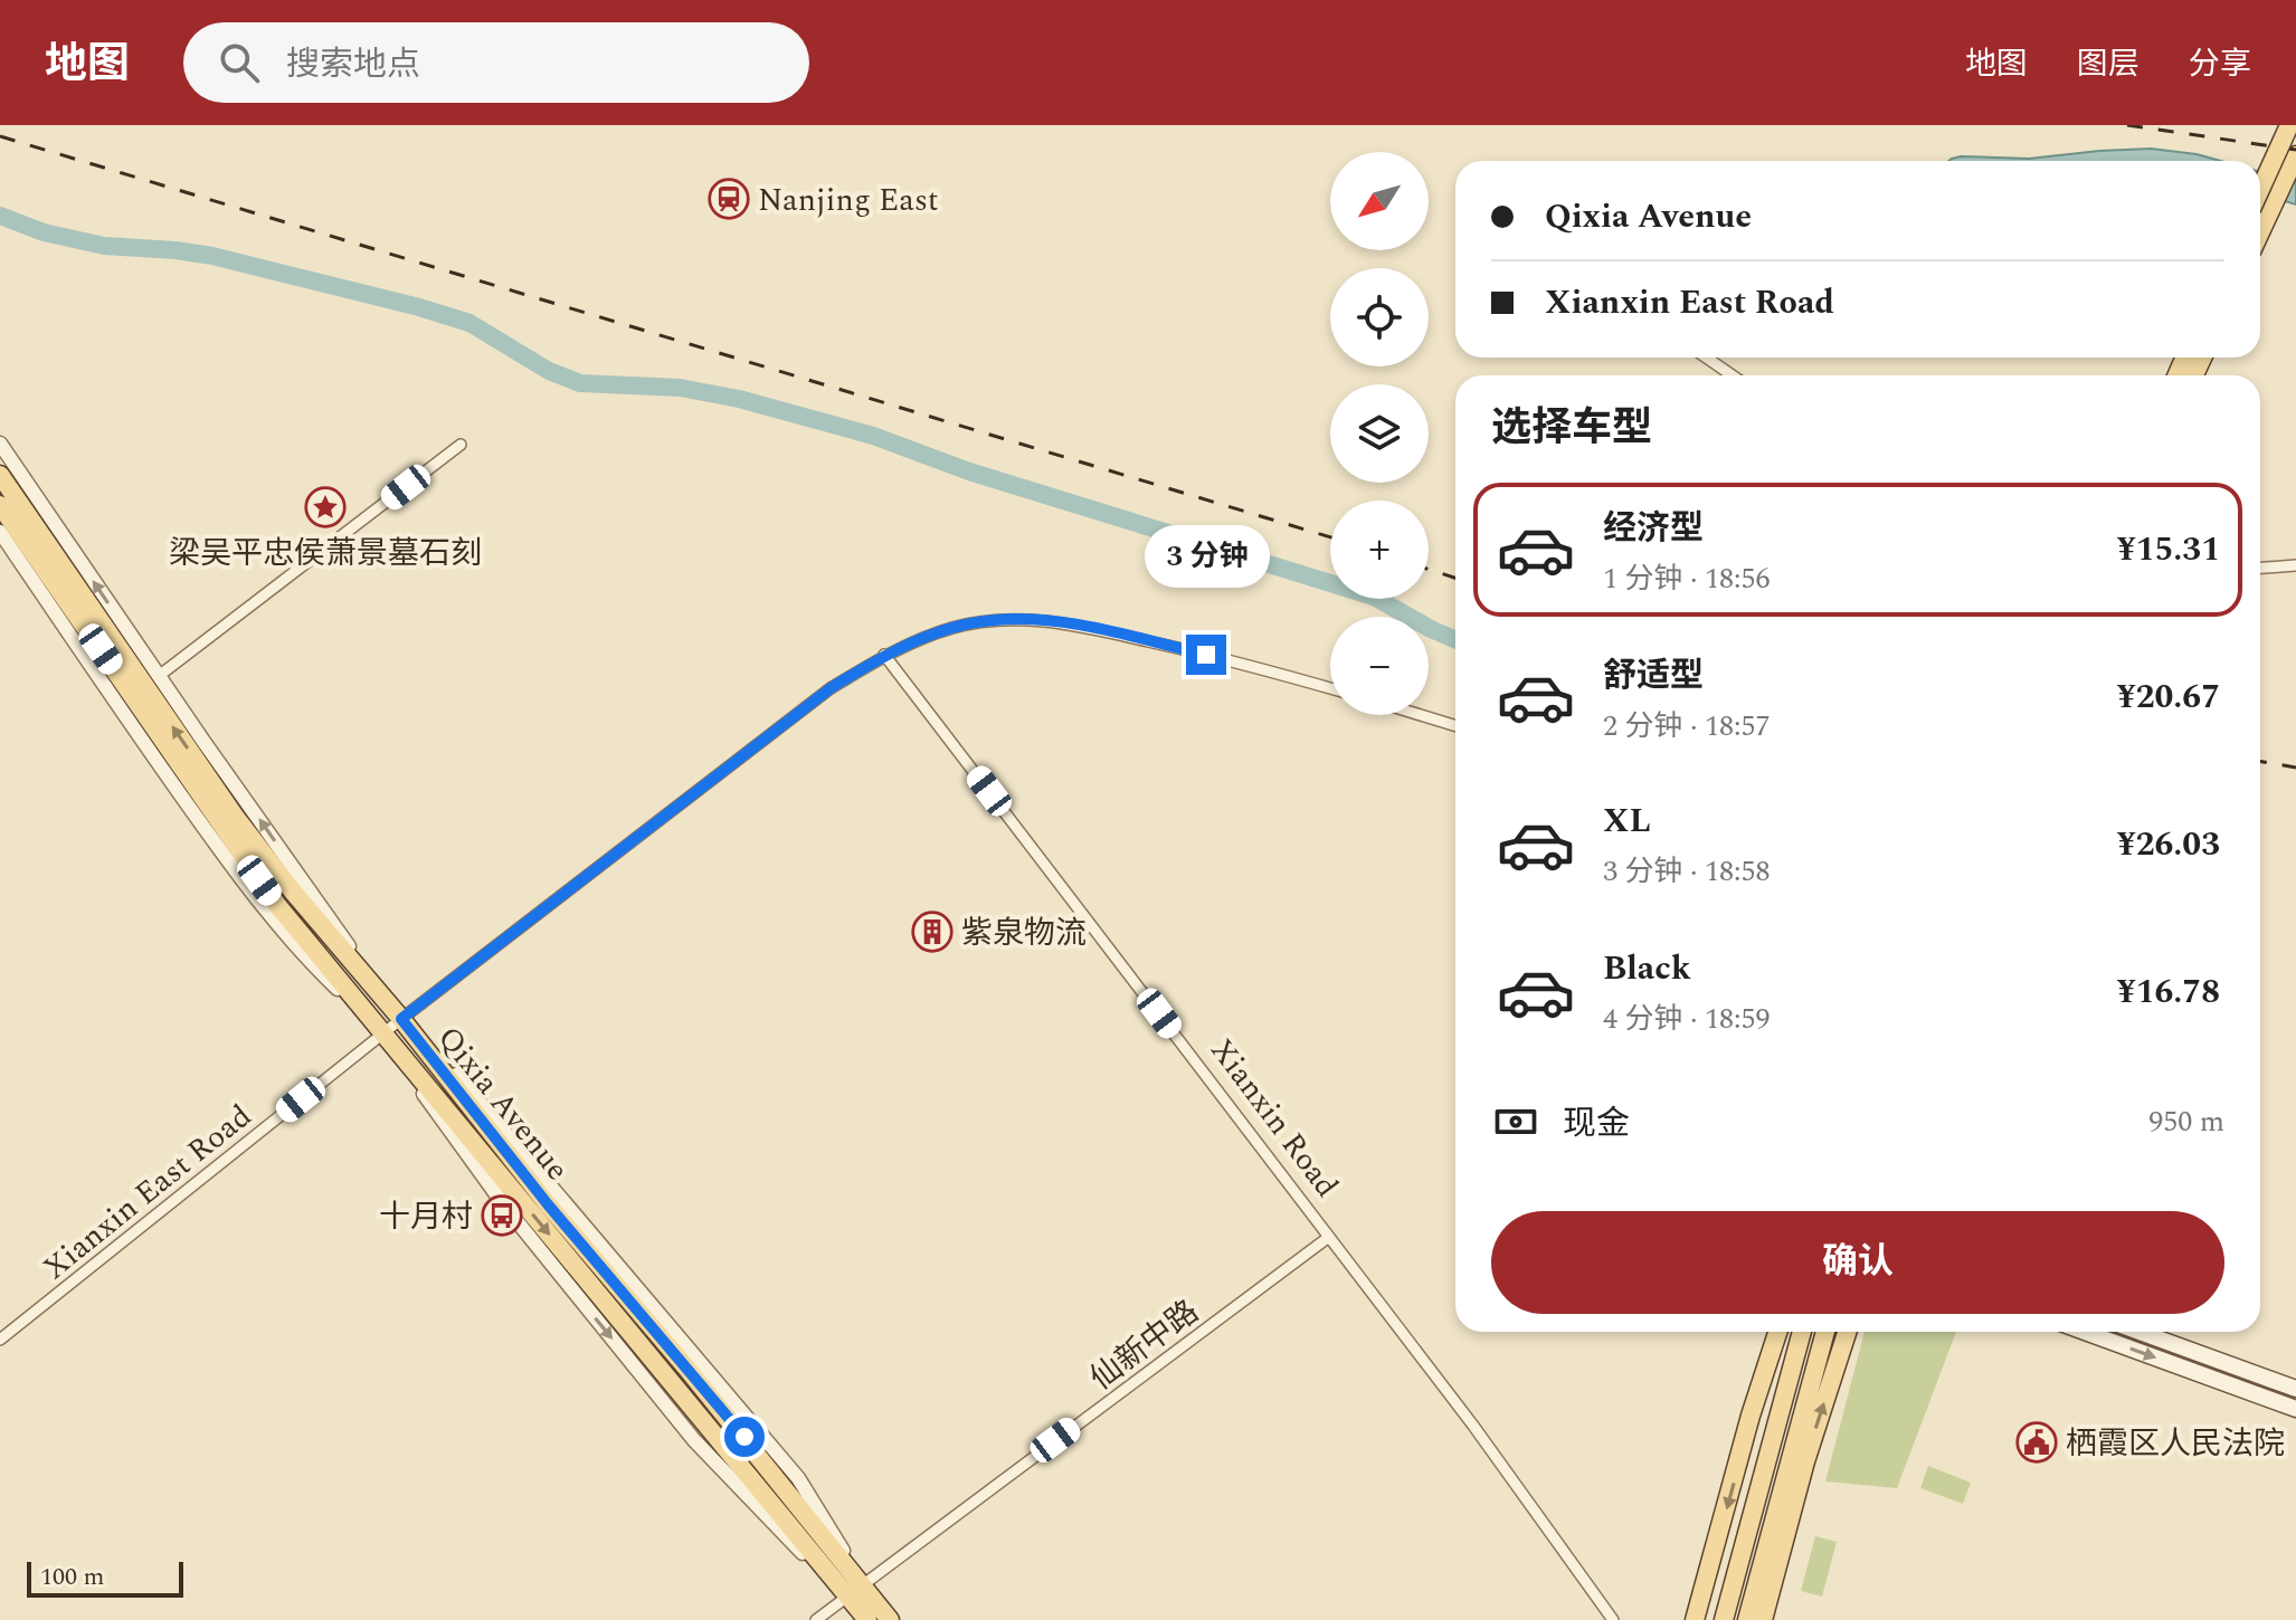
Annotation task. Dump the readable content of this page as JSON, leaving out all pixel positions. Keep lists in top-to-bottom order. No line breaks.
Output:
{"streets":{"main road":["Qixia Avenue"],"street":["Xianxin Road","Xianxin East Road","仙新中路"]},"crossings":[["Qixia Avenue","Xianxin East Road"],["Qixia Avenue","仙新中路"],["Xianxin Road","Xianxin East Road"],["Xianxin Road","仙新中路"]],"places":{"station":["Nanjing East"],"place":["梁吴平忠侯萧景墓石刻"],"building":["紫泉物流"],"bus stop":["十月村"],"public building":["栖霞区人民法院"]},"scale_bar":"100 m","north":"bottom left","page":{"header":"地图","search":"搜索地点","nav":["地图","图层","分享"],"map_buttons":["+","−"],"banner":["Qixia Avenue","Xianxin East Road"],"heading":"选择车型","list":[{"name":"经济型","note":"1 分钟 · 18:56","value":"¥15.31"},{"name":"舒适型","note":"2 分钟 · 18:57","value":"¥20.67"},{"name":"XL","note":"3 分钟 · 18:58","value":"¥26.03"},{"name":"Black","note":"4 分钟 · 18:59","value":"¥16.78"}],"bubble":"3 分钟","pay":["现金","950 m"],"buttons":"确认","scale":"100 m"}}
